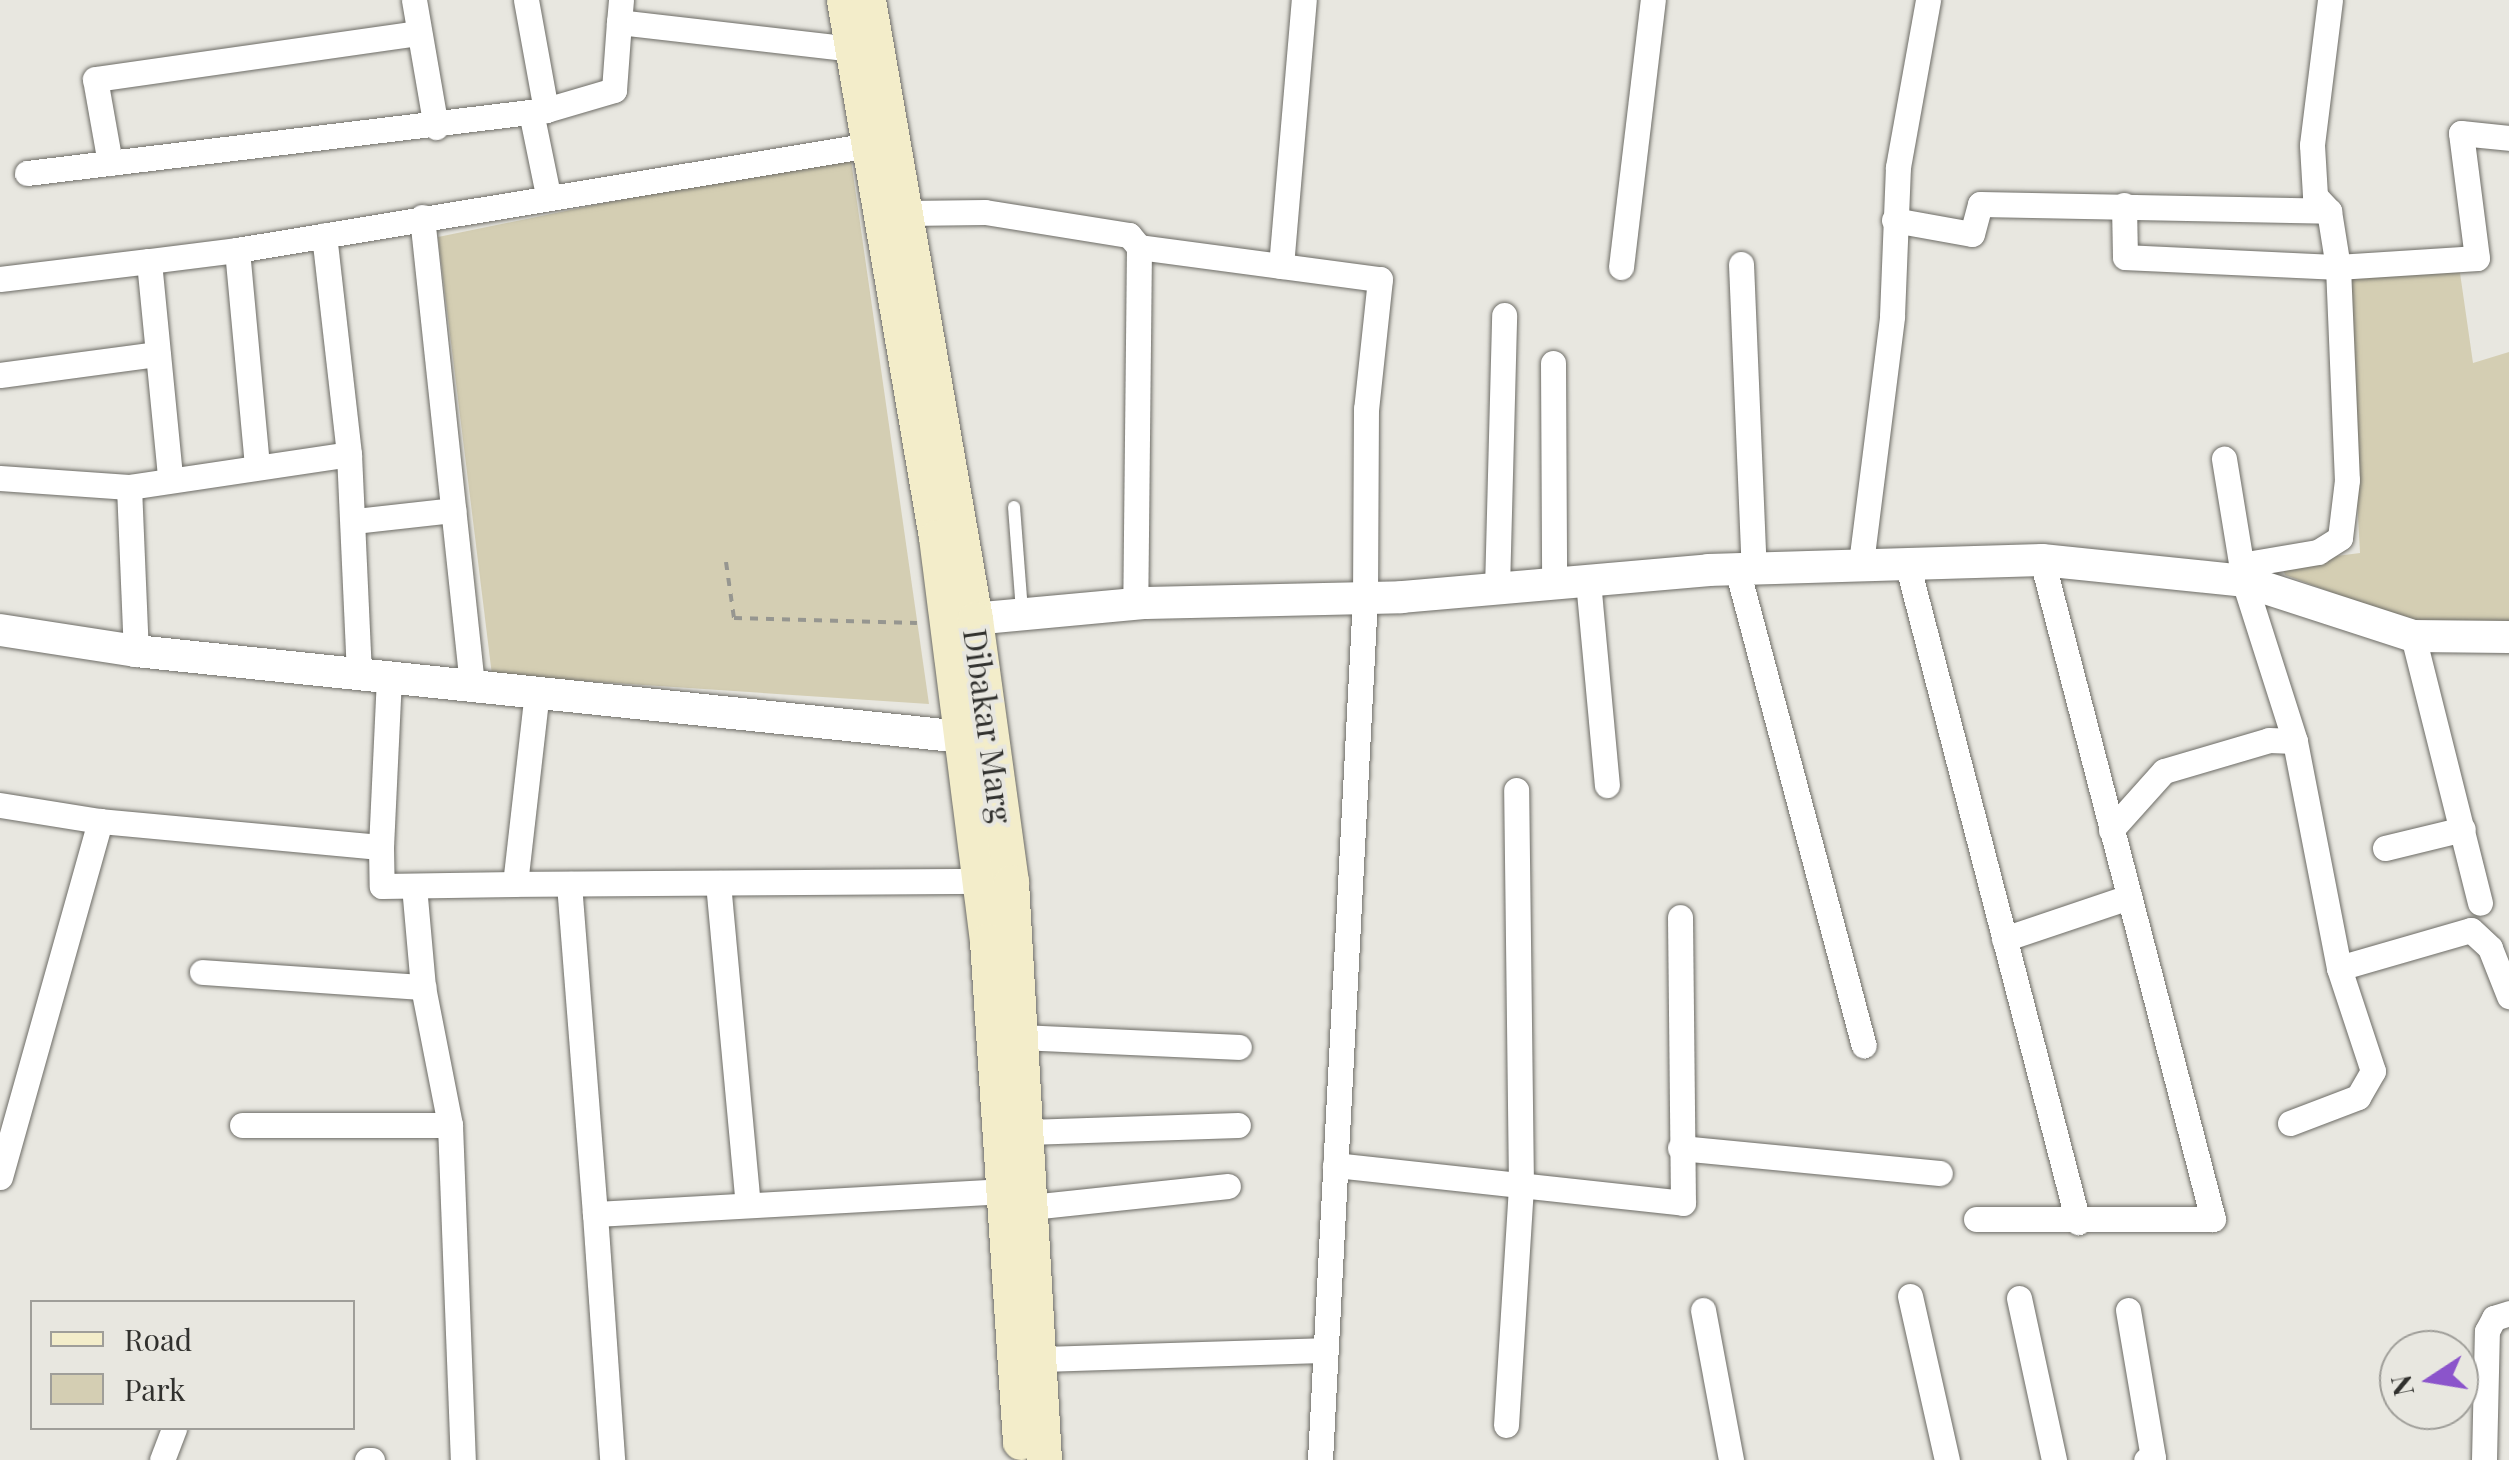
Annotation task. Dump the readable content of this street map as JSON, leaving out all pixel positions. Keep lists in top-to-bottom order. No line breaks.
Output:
{"streets":{"main road":["Dibakar Marg"]},"legend":["Road","Park"],"north":"left"}
